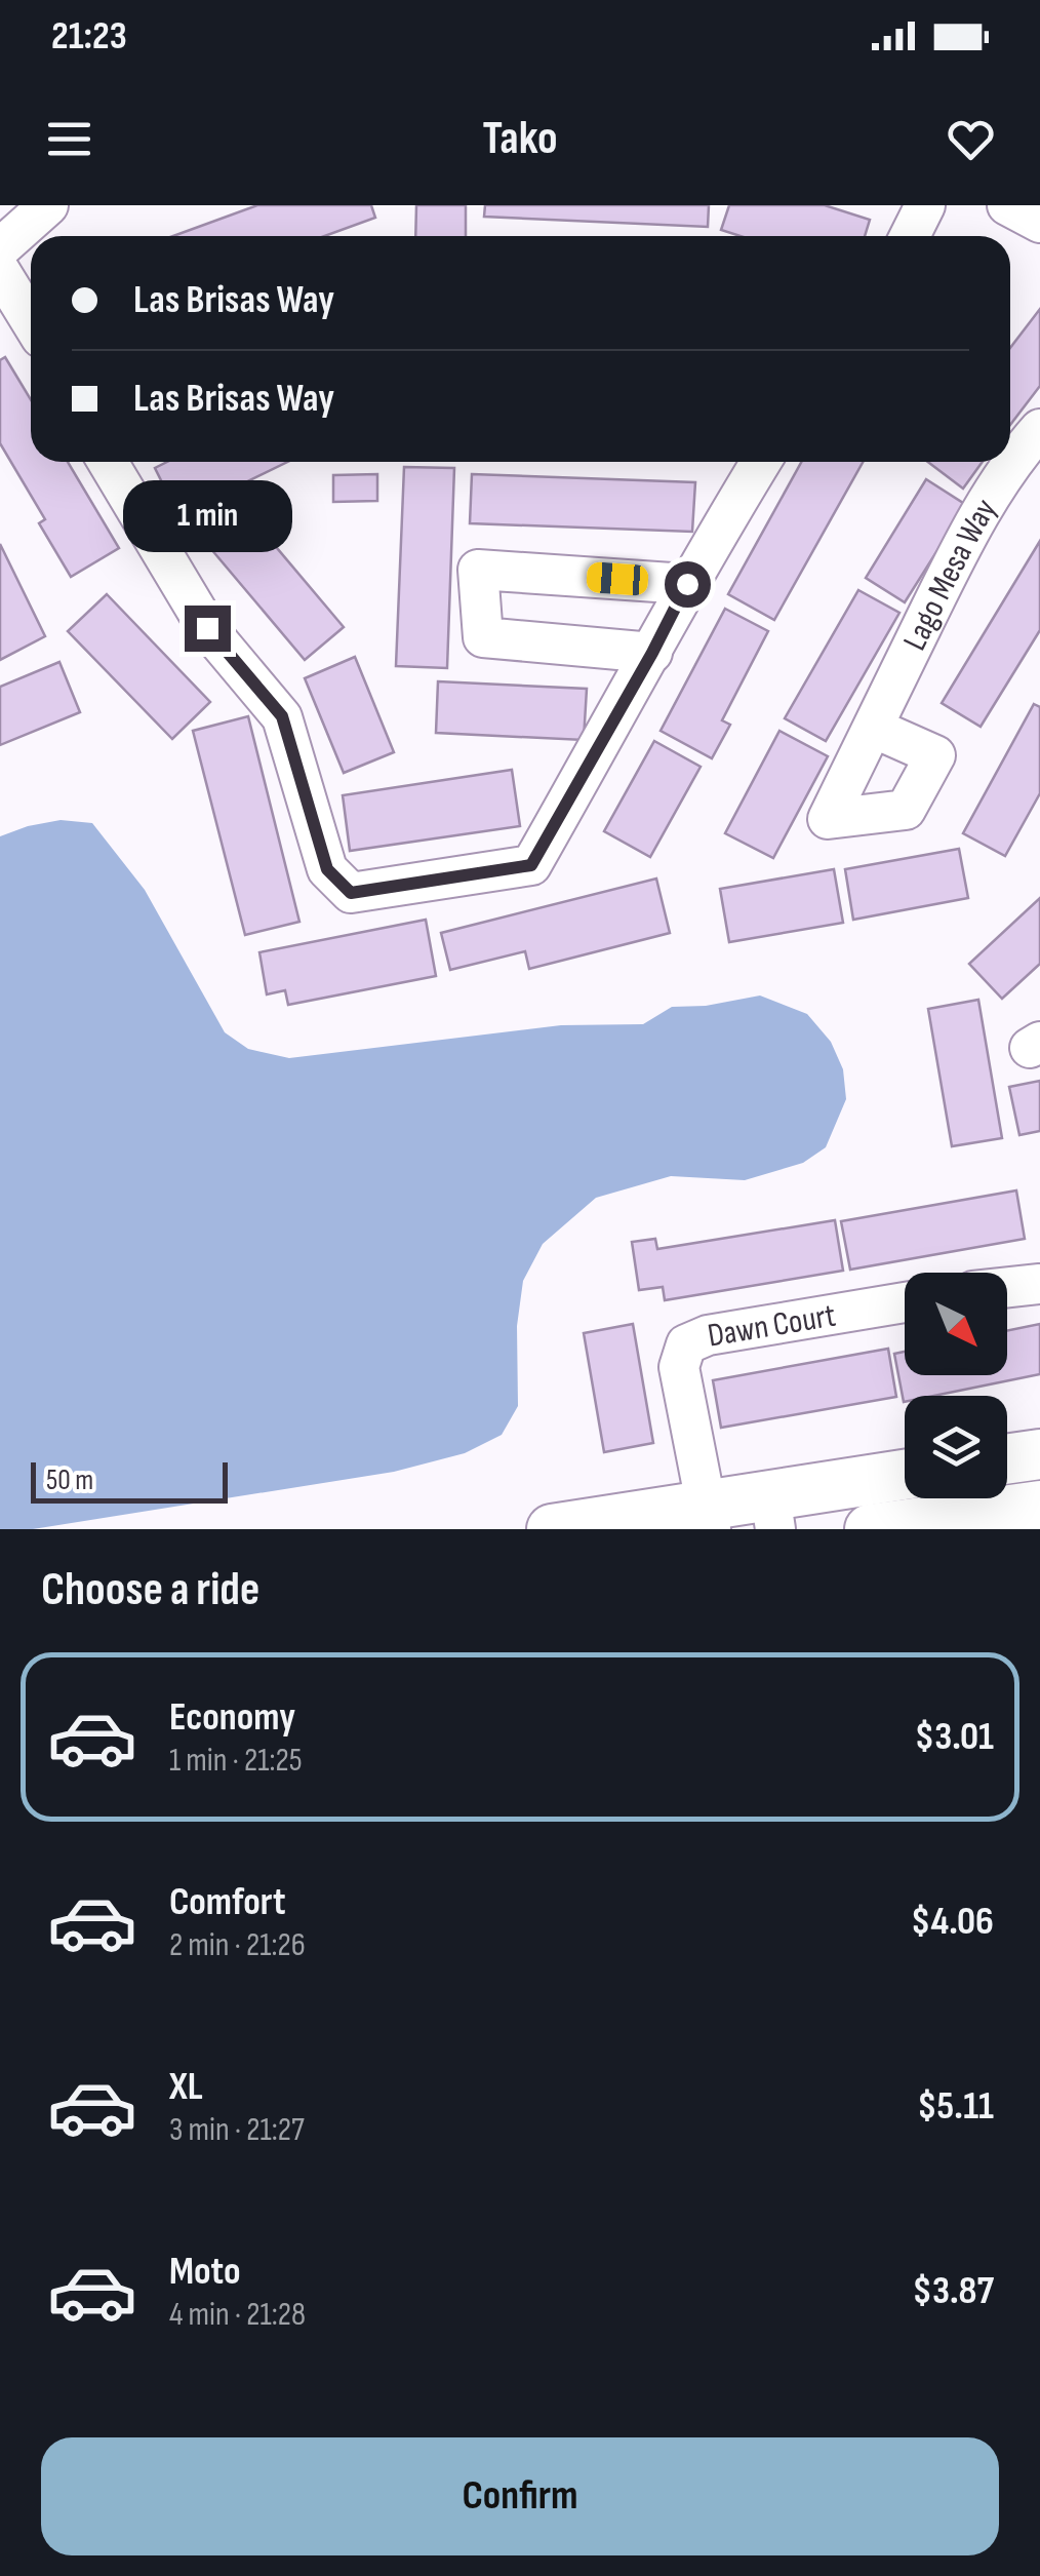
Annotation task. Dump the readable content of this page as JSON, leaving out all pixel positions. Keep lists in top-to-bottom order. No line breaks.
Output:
{"streets":{"street":["Lago Mesa Way","Dawn Court"]},"scale_bar":"50 m","north":"bottom right","page":{"status":"21:23","header":"Tako","banner":["Las Brisas Way","Las Brisas Way"],"bubble":"1 min","scale":"50 m","heading":"Choose a ride","list":[{"name":"Economy","note":"1 min · 21:25","value":"$3.01"},{"name":"Comfort","note":"2 min · 21:26","value":"$4.06"},{"name":"XL","note":"3 min · 21:27","value":"$5.11"},{"name":"Moto","note":"4 min · 21:28","value":"$3.87"}],"buttons":"Confirm"}}
